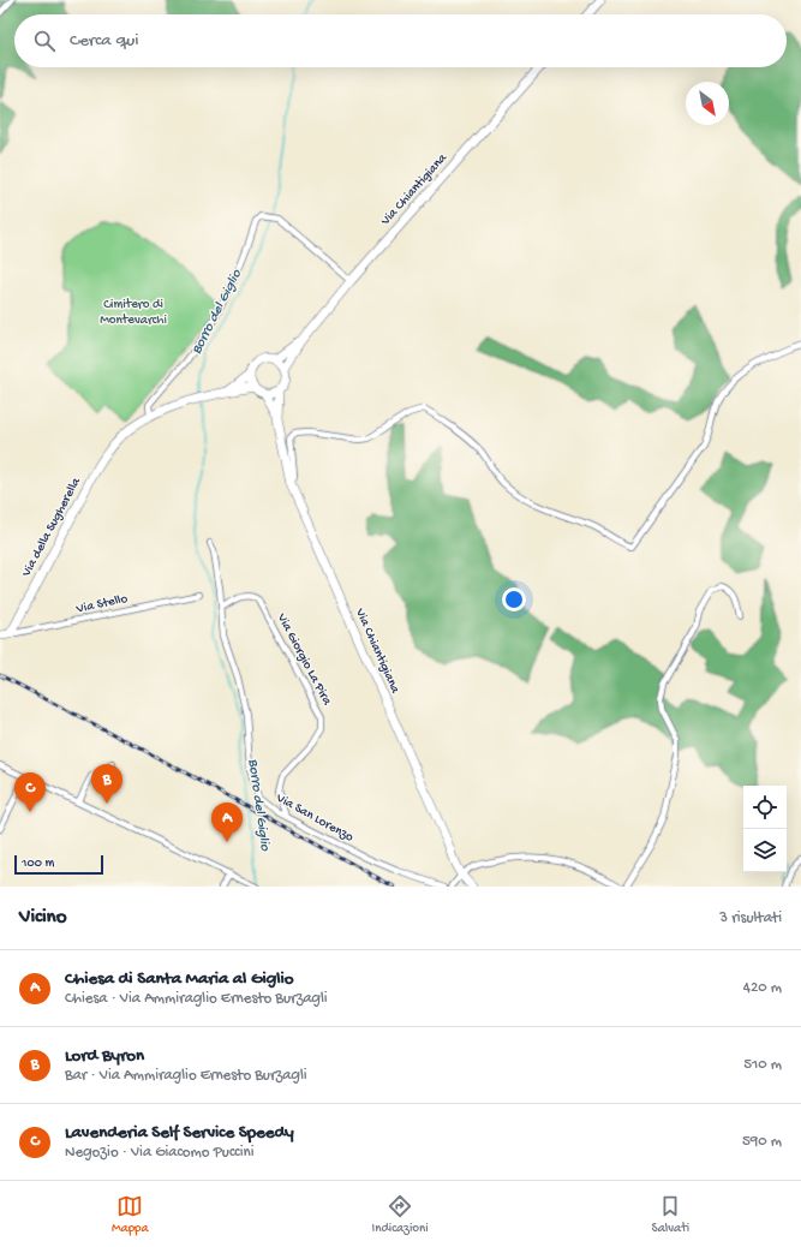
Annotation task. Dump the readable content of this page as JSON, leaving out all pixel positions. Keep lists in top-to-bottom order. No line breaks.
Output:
{"streets":{"main road":["Via Chiantigiana","Via della Sugherella"],"street":["Via Stello","Via Giorgio La Pira","Via San Lorenzo"]},"crossings":[["Via Chiantigiana","Via della Sugherella"],["Via della Sugherella","Via Stello"],["Via Giorgio La Pira","Via San Lorenzo"]],"water":["Borro del Giglio"],"parks":["Cimitero di Montevarchi"],"scale_bar":"100 m","north":"bottom right","page":{"search":"Cerca qui","pins":["B","C","A"],"scale":"100 m","heading":["Vicino","3 risultati"],"list":[{"mark":"A","name":"Chiesa di Santa Maria al Giglio","note":"Chiesa · Via Ammiraglio Ernesto Burzagli","value":"420 m"},{"mark":"B","name":"Lord Byron","note":"Bar · Via Ammiraglio Ernesto Burzagli","value":"510 m"},{"mark":"C","name":"Lavenderia Self Service Speedy","note":"Negozio · Via Giacomo Puccini","value":"590 m"}],"nav":["Mappa","Indicazioni","Salvati"]}}
